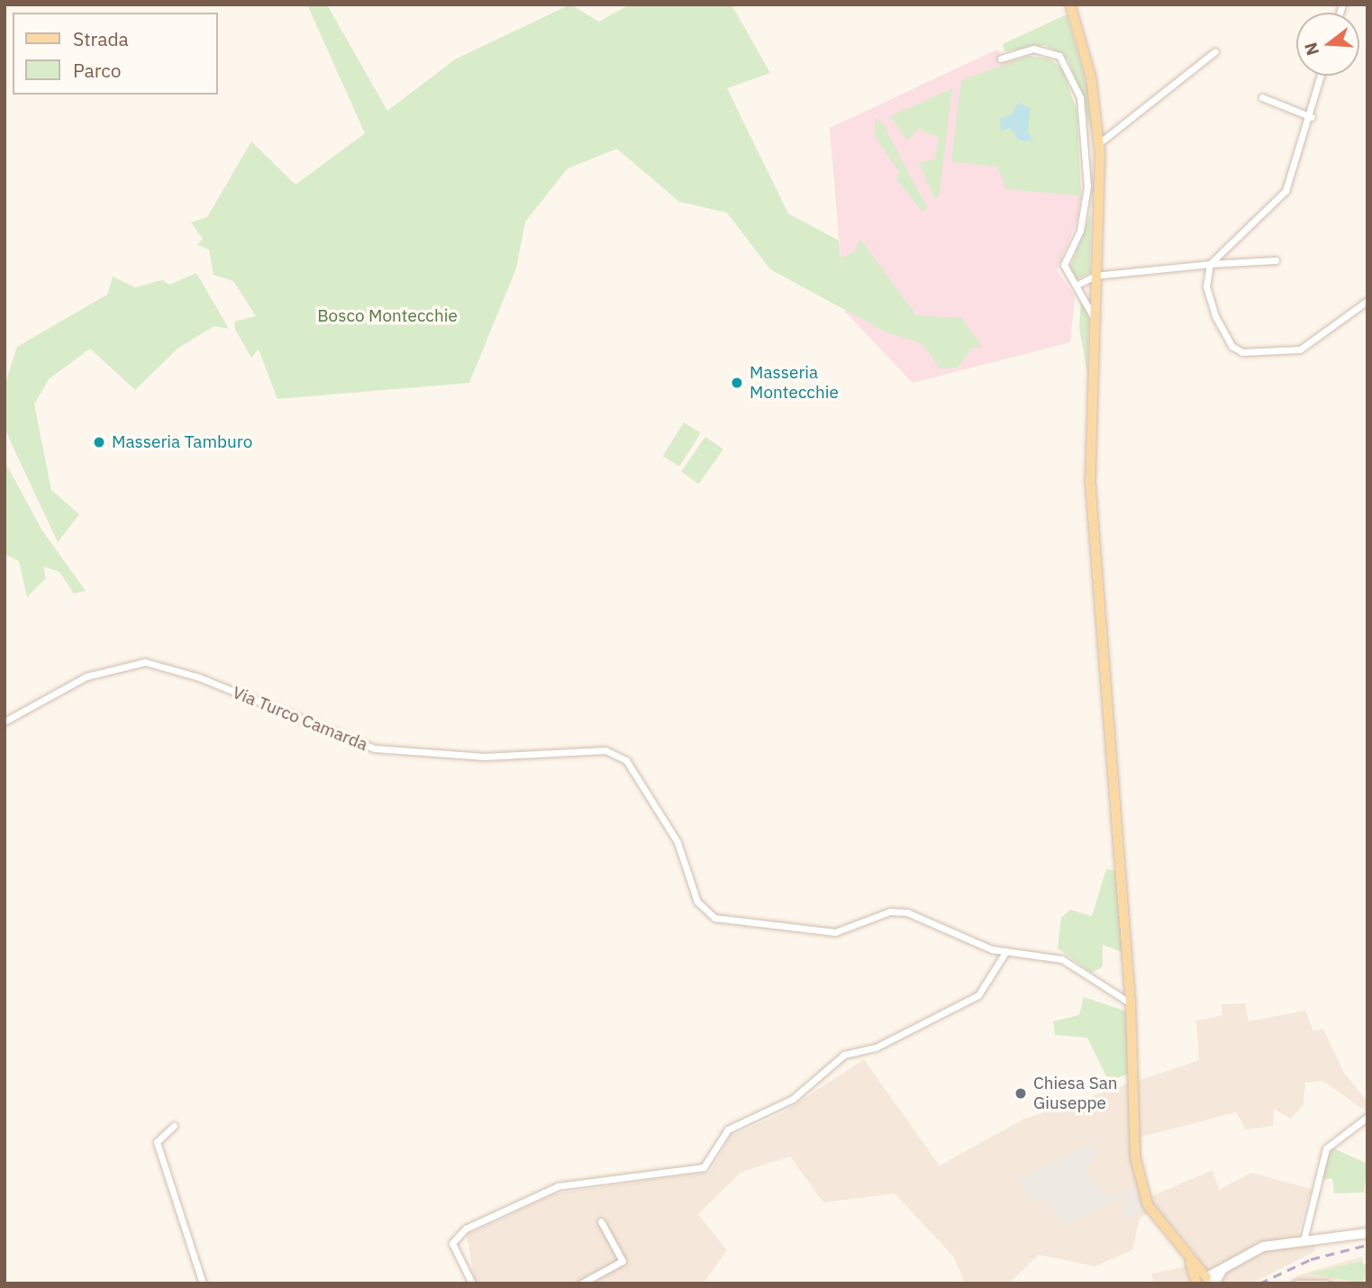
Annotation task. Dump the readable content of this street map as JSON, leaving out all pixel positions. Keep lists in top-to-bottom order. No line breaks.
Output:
{"streets":{"street":["Via Turco Camarda"]},"parks":["Bosco Montecchie"],"places":["Masseria Montecchie","Masseria Tamburo","Chiesa San Giuseppe"],"legend":["Strada","Parco"],"north":"left"}
